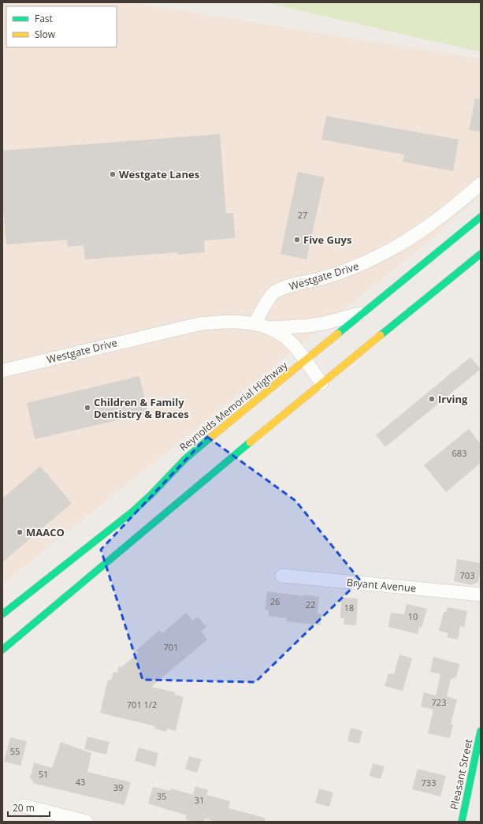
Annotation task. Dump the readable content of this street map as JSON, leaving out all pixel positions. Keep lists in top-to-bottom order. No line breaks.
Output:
{"streets":{"main road":["Reynolds Memorial Highway","Pleasant Street"],"street":["Westgate Drive","Bryant Avenue"]},"crossings":[["Westgate Drive","Reynolds Memorial Highway"]],"places":["Westgate Lanes","Five Guys","Irving","Children & Family Dentistry & Braces","MAACO"],"house_numbers":["27","683","703","26","22","18","10","701","723","701 1/2","55","51","43","733","39","35","31"],"legend":["Fast","Slow"],"scale_bar":"20 m"}
